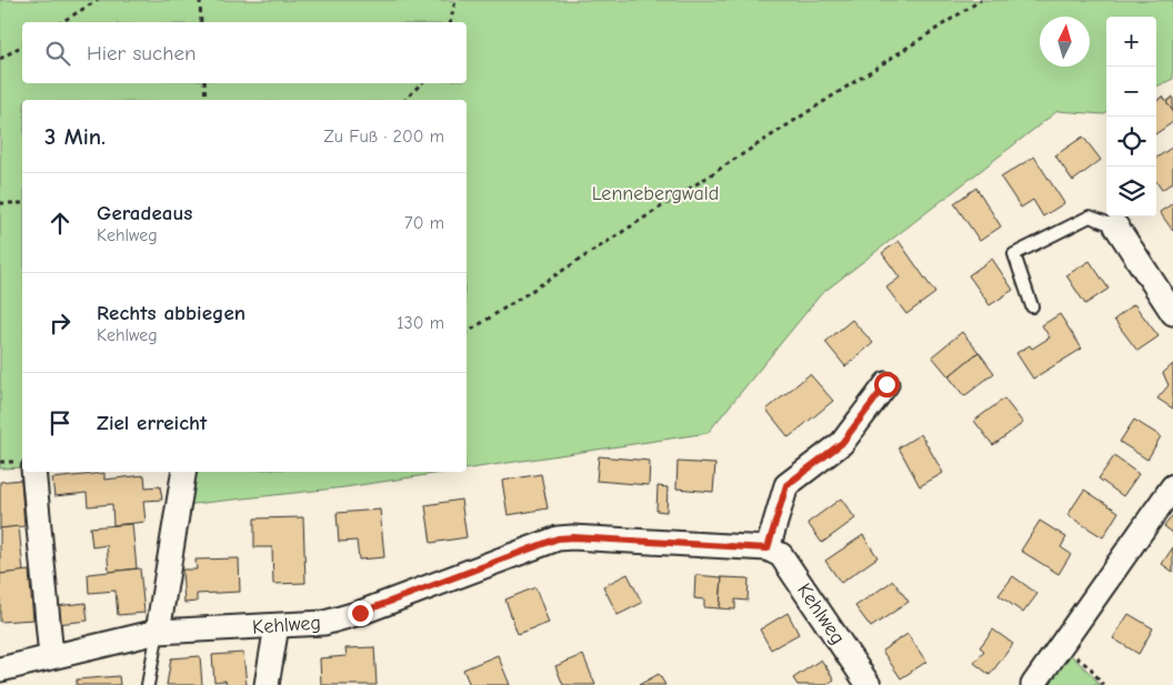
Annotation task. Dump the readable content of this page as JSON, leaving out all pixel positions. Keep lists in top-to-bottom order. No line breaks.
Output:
{"streets":{"street":["Kehlweg"]},"parks":["Lennebergwald"],"north":"top","page":{"map_buttons":["+","−"],"search":"Hier suchen","heading":["3 Min.","Zu Fuß · 200 m"],"list":[["Geradeaus","Kehlweg","70 m"],["Rechts abbiegen","Kehlweg","130 m"],"Ziel erreicht"]}}
